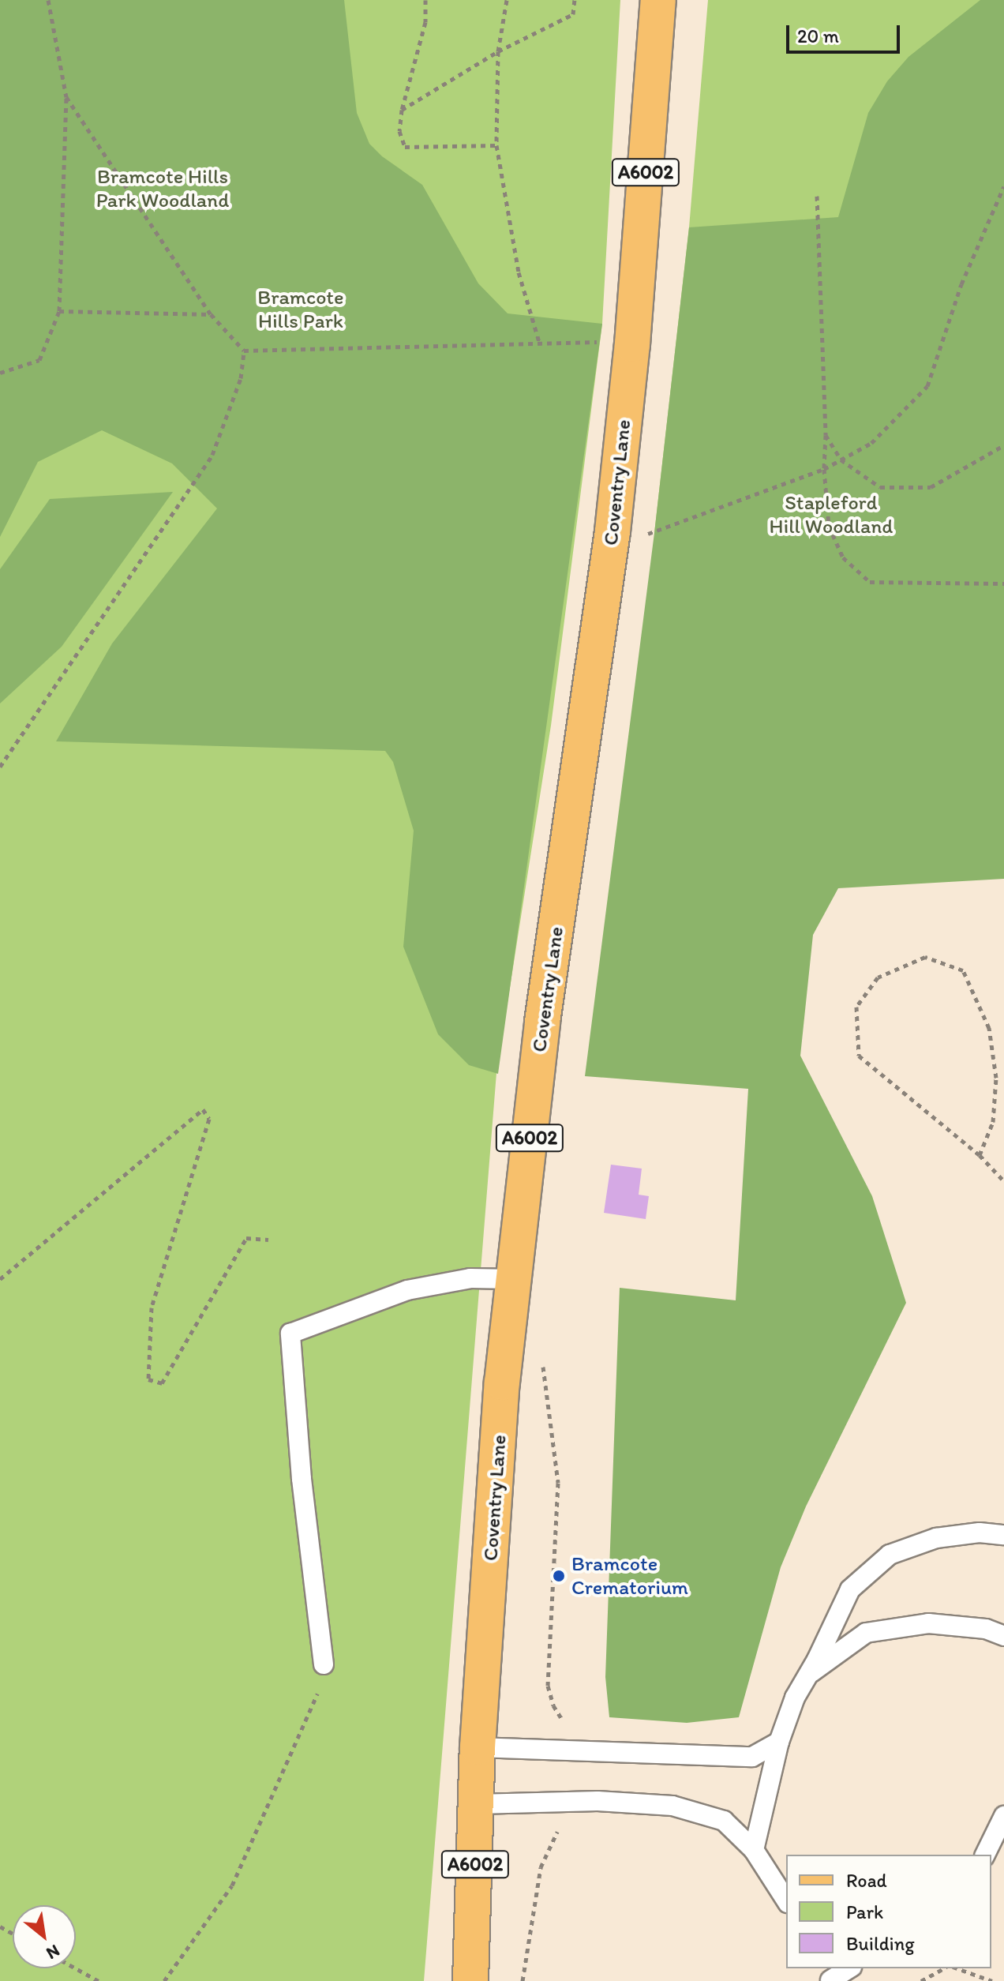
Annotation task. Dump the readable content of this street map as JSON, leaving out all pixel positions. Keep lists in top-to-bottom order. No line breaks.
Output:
{"streets":{"main road":["A6002","Coventry Lane"]},"parks":["Bramcote Hills Park Woodland","Bramcote Hills Park","Stapleford Hill Woodland"],"places":["Bramcote Crematorium"],"legend":["Road","Park","Building"],"scale_bar":"20 m","north":"bottom right"}
